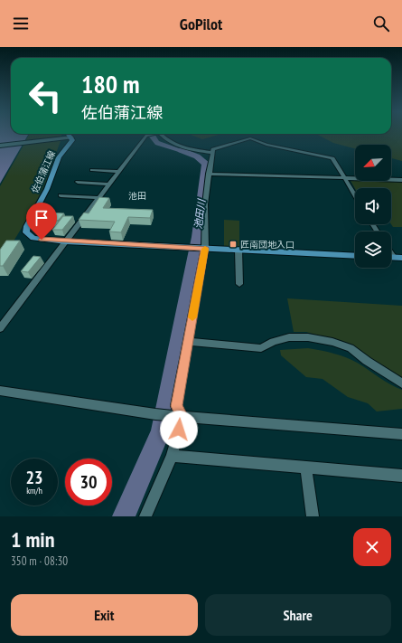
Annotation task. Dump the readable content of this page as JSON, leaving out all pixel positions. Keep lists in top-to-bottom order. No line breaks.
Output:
{"streets":{"main road":["佐伯蒲江線"]},"districts":["池田"],"water":["池田川"],"places":{"transit":["匠南団地入口"]},"north":"bottom left","page":{"header":"GoPilot","turn":["180 m","佐伯蒲江線"],"speed":"23 km/h","limit":"30","heading":["1 min","350 m · 08:30"],"buttons":["Exit","Share"]}}
